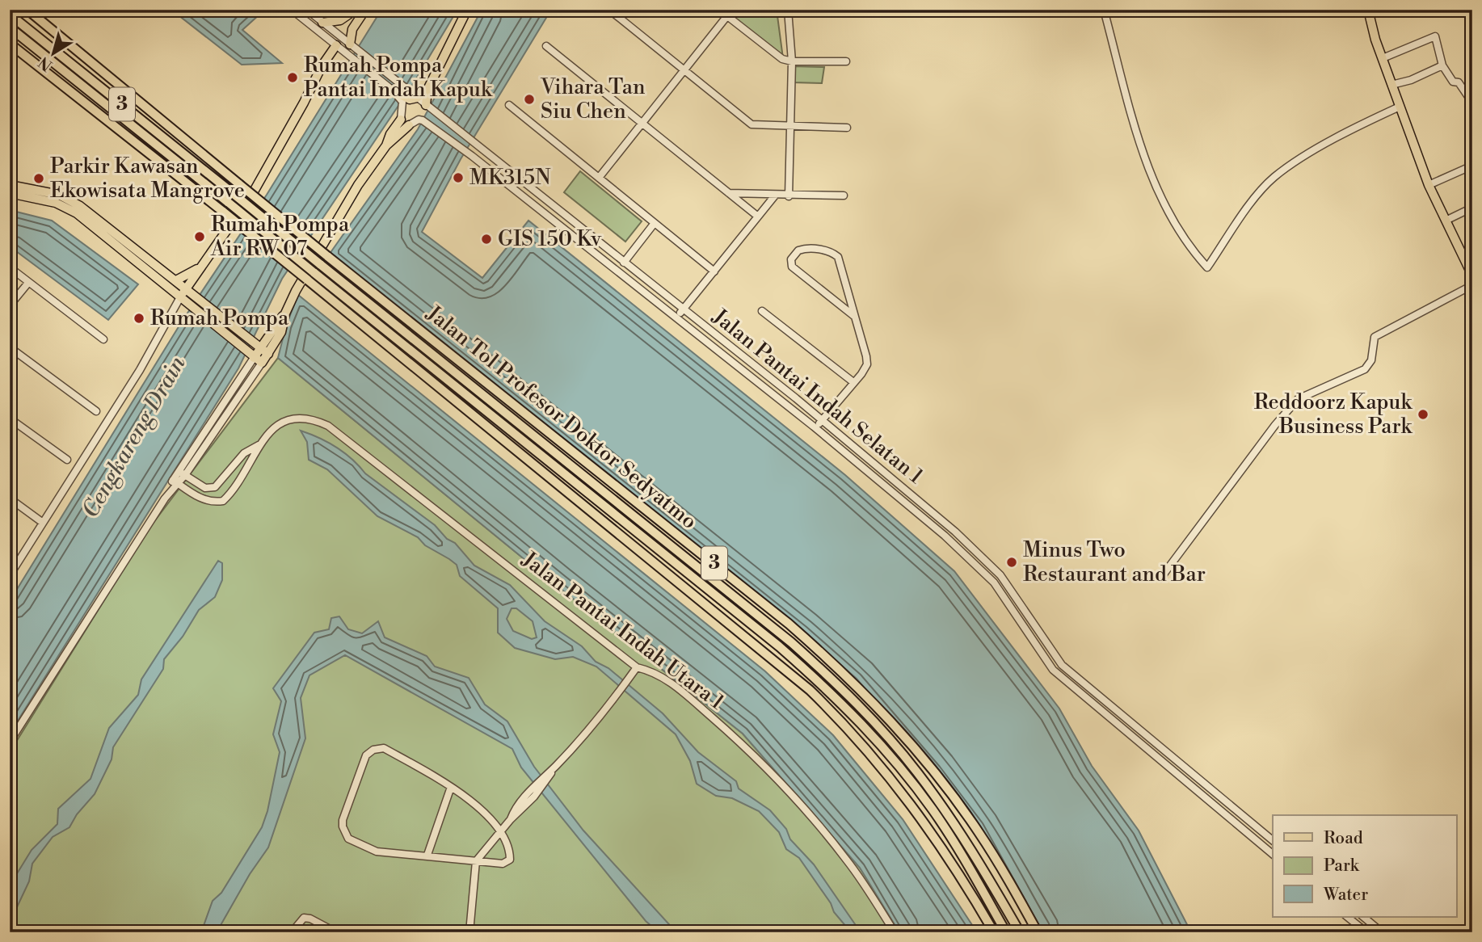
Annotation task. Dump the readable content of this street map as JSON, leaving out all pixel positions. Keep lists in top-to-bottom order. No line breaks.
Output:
{"streets":{"highway":["3","Jalan Tol Profesor Doktor Sedyatmo"],"street":["Jalan Pantai Indah Selatan 1","Jalan Pantai Indah Utara 1"]},"water":["Cengkareng Drain"],"places":["Rumah Pompa Pantai Indah Kapuk","Vihara Tan Siu Chen","MK315N","Parkir Kawasan Ekowisata Mangrove","Rumah Pompa Air RW 07","GIS 150 Kv","Rumah Pompa","Reddoorz Kapuk Business Park","Minus Two Restaurant and Bar"],"legend":["Road","Park","Water"],"north":"bottom left"}
